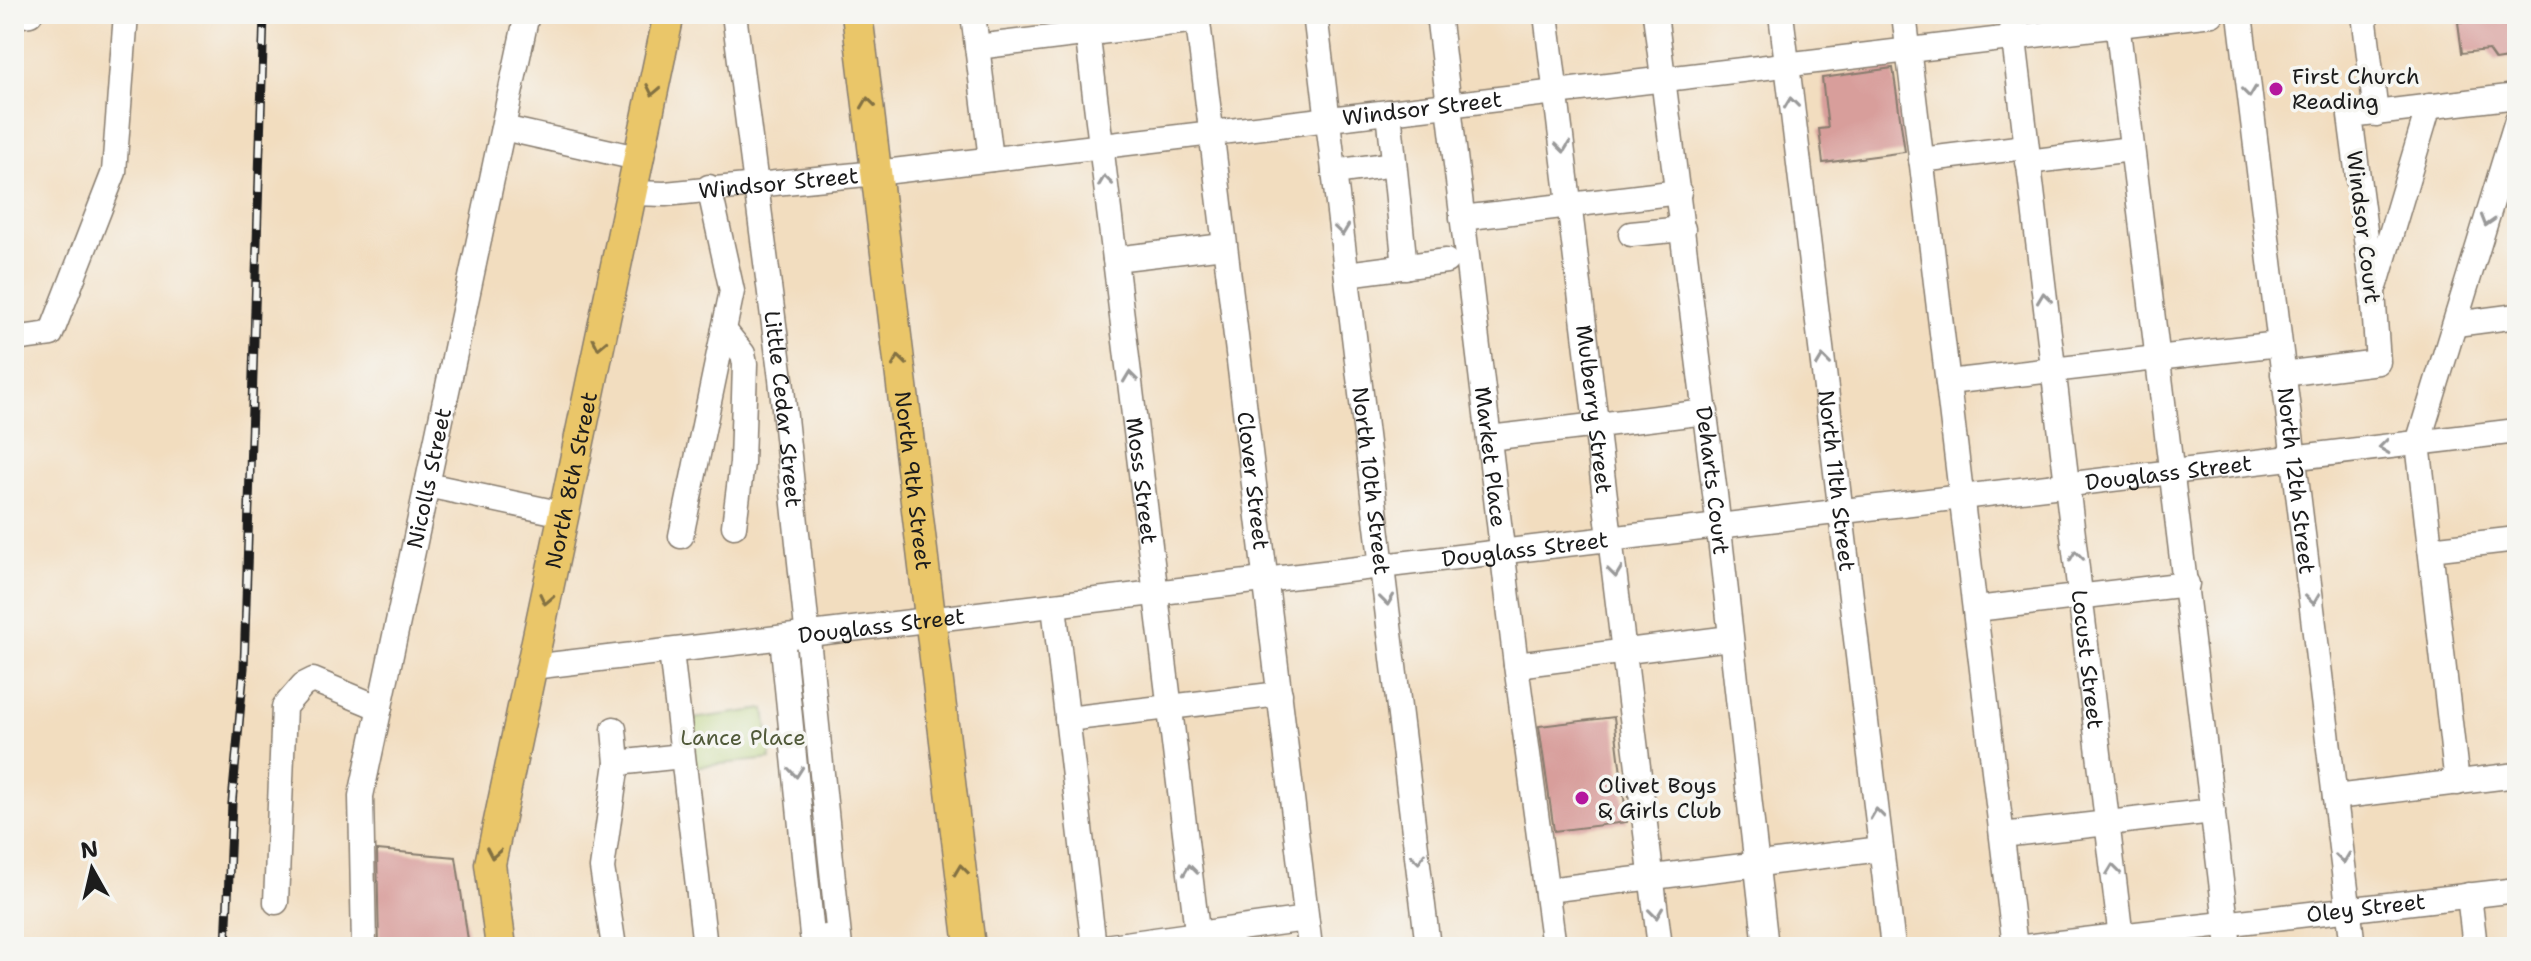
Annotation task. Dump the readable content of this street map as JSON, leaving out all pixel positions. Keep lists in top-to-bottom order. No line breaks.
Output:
{"streets":{"main road":["North 8th Street","North 9th Street"],"street":["Windsor Street","Windsor Court","Little Cedar Street","Mulberry Street","Market Place","Douglass Street","Nicolls Street","Moss Street","Clover Street","North 10th Street","Deharts Court","North 11th Street","North 12th Street","Locust Street","Oley Street"]},"crossings":[["Windsor Street","Little Cedar Street"],["Windsor Street","Mulberry Street"],["Windsor Street","Market Place"],["Windsor Street","North 8th Street"],["Windsor Street","North 9th Street"],["Windsor Street","Moss Street"],["Windsor Street","Clover Street"],["Windsor Street","North 10th Street"],["Windsor Street","Deharts Court"],["Windsor Street","North 11th Street"],["Windsor Street","Locust Street"],["Windsor Court","North 12th Street"],["Little Cedar Street","Douglass Street"],["Mulberry Street","Douglass Street"],["Market Place","Douglass Street"],["Douglass Street","North 8th Street"],["Douglass Street","North 9th Street"],["Douglass Street","Moss Street"],["Douglass Street","Clover Street"],["Douglass Street","North 10th Street"],["Douglass Street","Deharts Court"],["Douglass Street","North 11th Street"],["Douglass Street","North 12th Street"],["Douglass Street","Locust Street"],["North 12th Street","Oley Street"],["Locust Street","Oley Street"]],"one_way":["North 8th Street","North 9th Street","North 10th Street"],"parks":["Lance Place"],"places":["First Church Reading","Olivet Boys & Girls Club"],"north":"top"}
